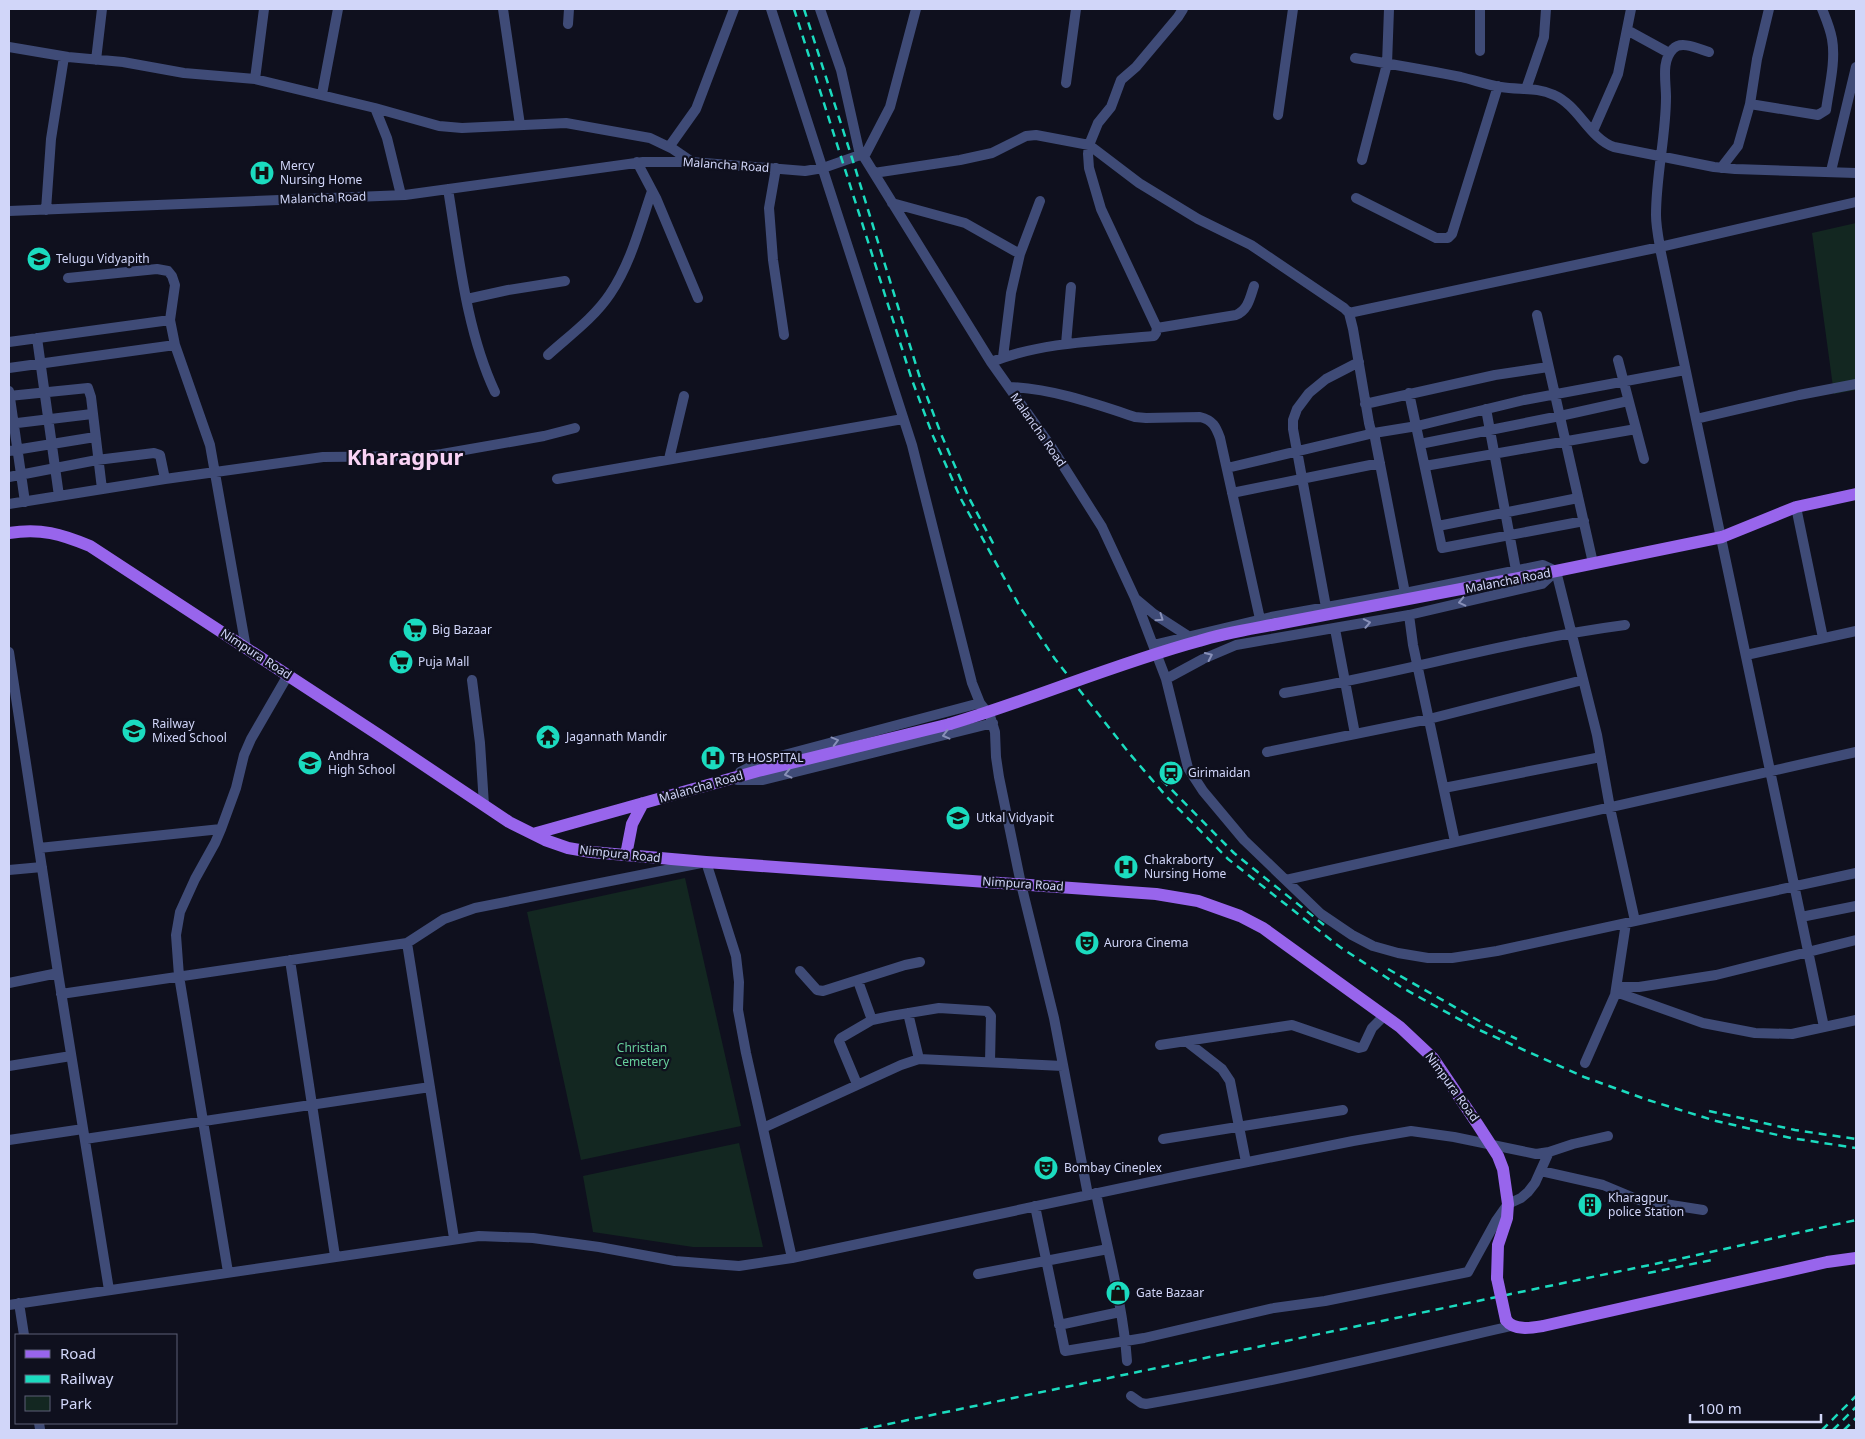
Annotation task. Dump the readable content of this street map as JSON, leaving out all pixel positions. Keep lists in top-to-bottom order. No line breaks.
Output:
{"streets":{"main road":["Malancha Road","Nimpura Road"]},"crossings":[["Malancha Road","Nimpura Road"]],"districts":["Kharagpur"],"parks":["Christian Cemetery"],"places":{"hospital":["Mercy Nursing Home","TB HOSPITAL","Chakraborty Nursing Home"],"school or university":["Telugu Vidyapith","Railway Mixed School","Andhra High School","Utkal Vidyapit"],"supermarket":["Big Bazaar","Puja Mall"],"temple":["Jagannath Mandir"],"station":["Girimaidan"],"theatre":["Aurora Cinema","Bombay Cineplex"],"building":["Kharagpur police Station"],"shop":["Gate Bazaar"]},"legend":["Road","Railway","Park"],"scale_bar":"100 m"}
